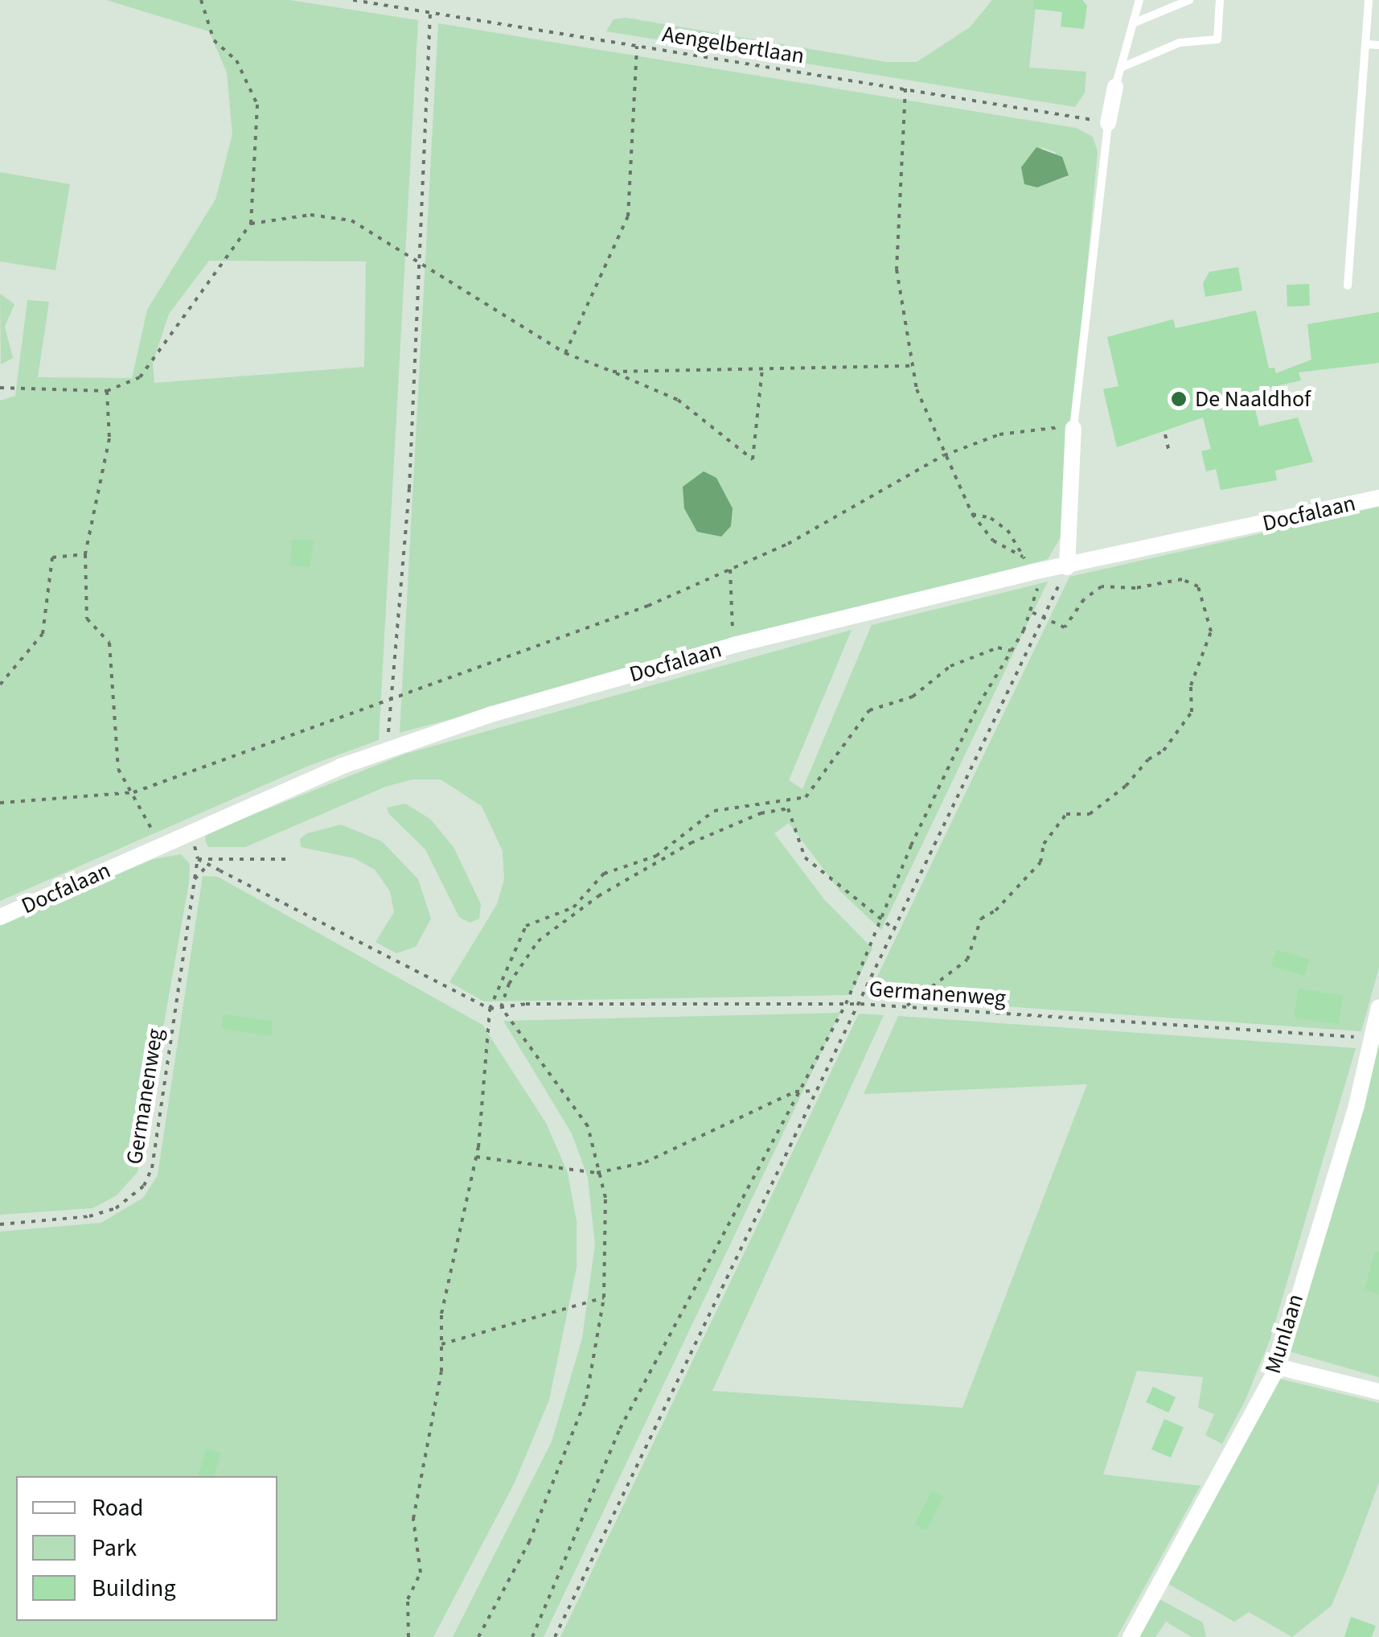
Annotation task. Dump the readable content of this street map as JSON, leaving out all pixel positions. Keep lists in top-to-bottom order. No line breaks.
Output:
{"streets":{"street":["Docfalaan","Munlaan"],"path":["Aengelbertlaan","Germanenweg"]},"crossings":[["Germanenweg","Munlaan"]],"places":["De Naaldhof"],"legend":["Road","Park","Building"]}
